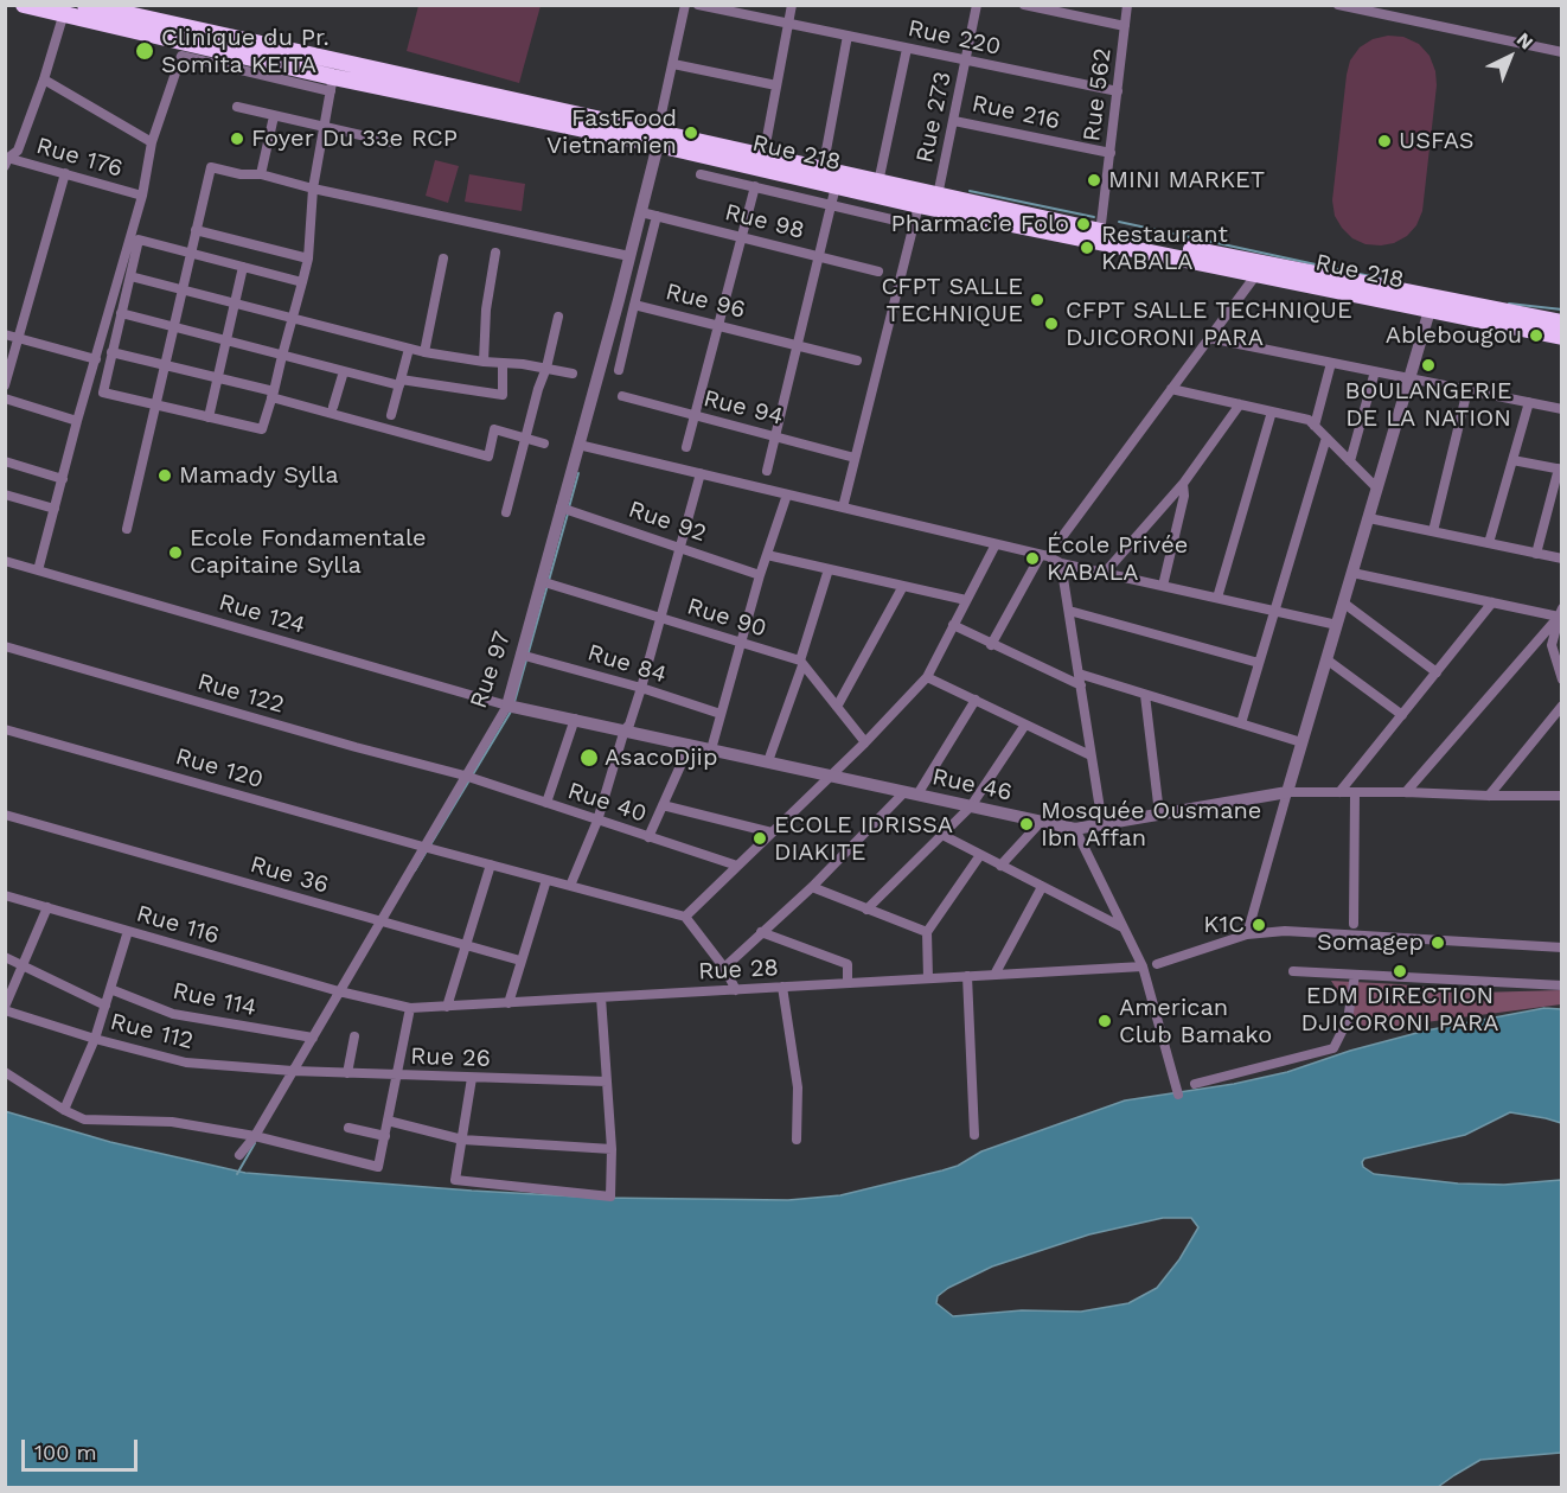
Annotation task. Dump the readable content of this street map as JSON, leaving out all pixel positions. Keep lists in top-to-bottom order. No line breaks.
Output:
{"streets":{"highway":["Rue 218"],"street":["Rue 220","Rue 562","Rue 216","Rue 273","Rue 176","Rue 98","Rue 96","Rue 94","Rue 92","Rue 124","Rue 90","Rue 84","Rue 97","Rue 122","Rue 120","Rue 46","Rue 40","Rue 36","Rue 116","Rue 28","Rue 114","Rue 112","Rue 26"]},"crossings":[["Rue 220","Rue 562"],["Rue 220","Rue 273"],["Rue 562","Rue 216"],["Rue 562","Rue 218"],["Rue 216","Rue 273"],["Rue 273","Rue 218"],["Rue 218","Rue 97"],["Rue 98","Rue 96"],["Rue 98","Rue 97"],["Rue 92","Rue 97"],["Rue 124","Rue 97"],["Rue 124","Rue 46"],["Rue 90","Rue 97"],["Rue 84","Rue 97"],["Rue 97","Rue 122"],["Rue 97","Rue 120"],["Rue 97","Rue 46"],["Rue 97","Rue 40"],["Rue 97","Rue 36"],["Rue 97","Rue 116"],["Rue 97","Rue 28"],["Rue 97","Rue 114"],["Rue 97","Rue 112"],["Rue 97","Rue 26"],["Rue 122","Rue 40"],["Rue 116","Rue 28"],["Rue 112","Rue 26"]],"places":["Clinique du Pr. Somita KEITA","FastFood Vietnamien","Foyer Du 33e RCP","USFAS","MINI MARKET","Pharmacie Folo","Restaurant KABALA","CFPT SALLE TECHNIQUE","CFPT SALLE TECHNIQUE DJICORONI PARA","Ablebougou","BOULANGERIE DE LA NATION","Mamady Sylla","Ecole Fondamentale Capitaine Sylla","École Privée KABALA","AsacoDjip","Mosquée Ousmane Ibn Affan","ECOLE IDRISSA DIAKITE","K1C","Somagep","EDM DIRECTION DJICORONI PARA","American Club Bamako"],"scale_bar":"100 m","north":"top right"}
